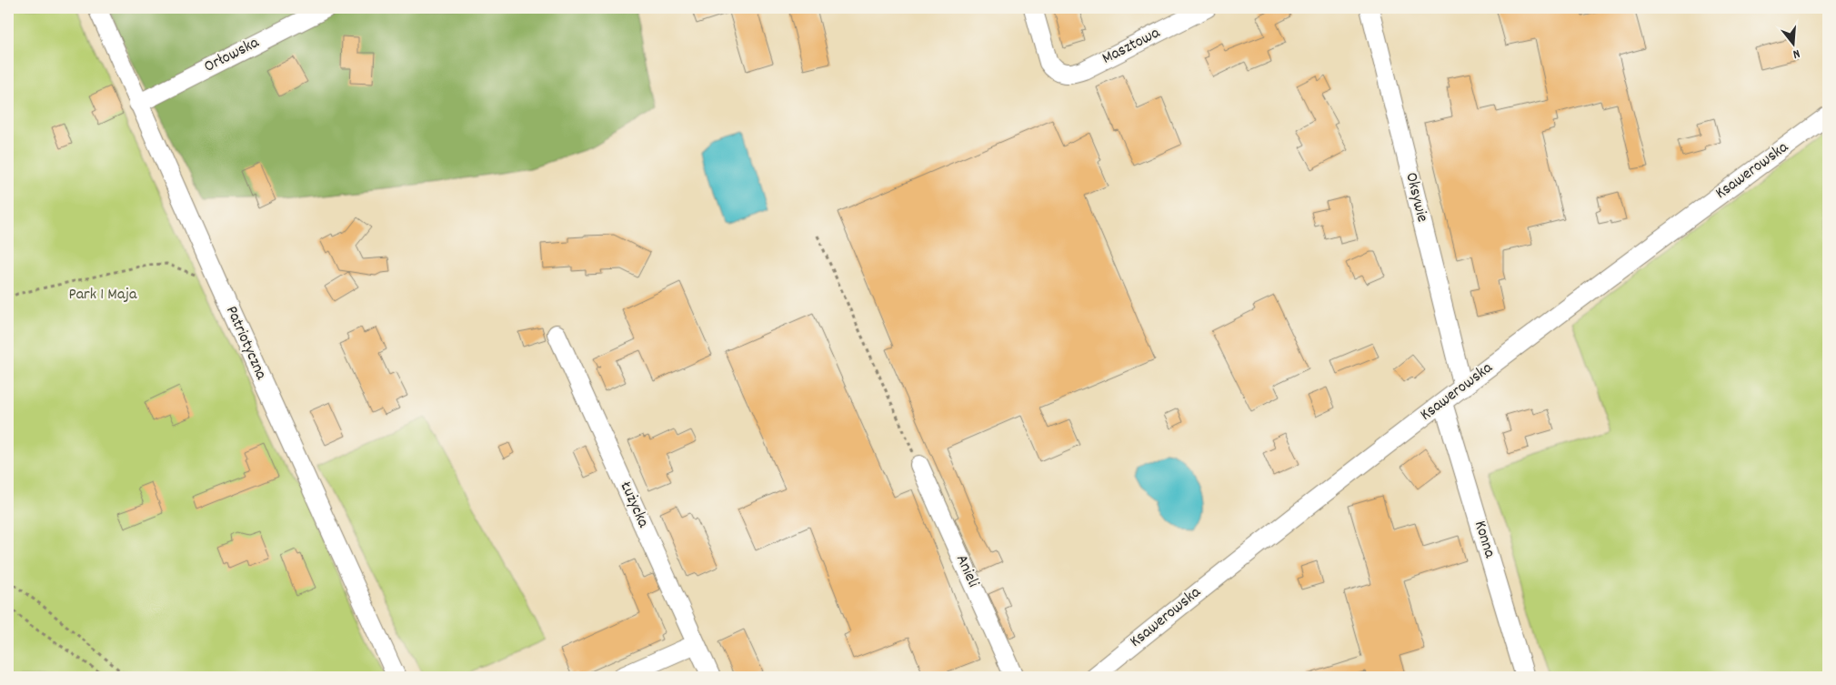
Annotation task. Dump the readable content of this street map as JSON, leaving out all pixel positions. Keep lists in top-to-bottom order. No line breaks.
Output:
{"streets":{"street":["Masztowa","Orłowska","Ksawerowska","Oksywie","Patriotyczna","Łużycka","Konna","Anieli"]},"crossings":[["Orłowska","Patriotyczna"],["Ksawerowska","Oksywie"],["Ksawerowska","Konna"]],"parks":["Park 1 Maja"],"north":"bottom"}
